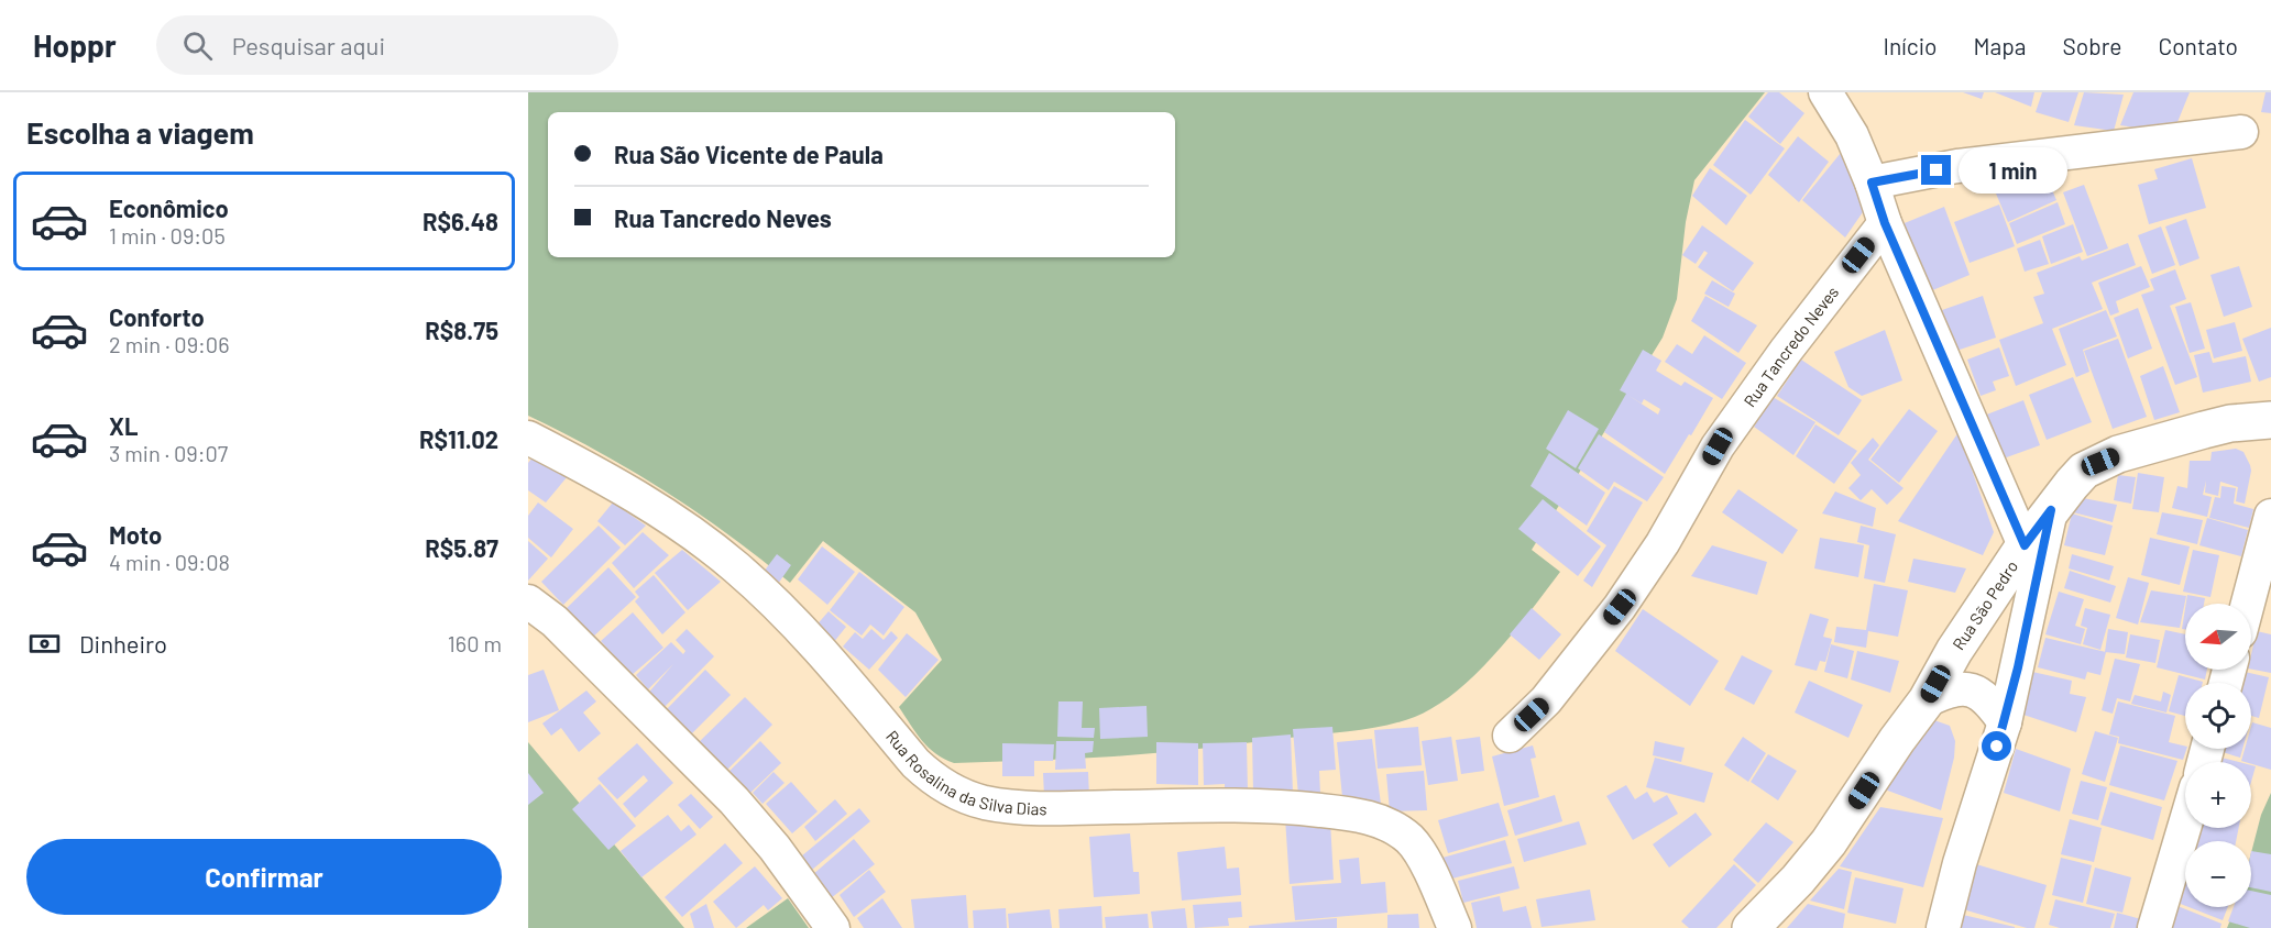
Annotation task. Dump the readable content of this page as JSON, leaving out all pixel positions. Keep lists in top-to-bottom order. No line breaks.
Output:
{"streets":{"street":["Rua Tancredo Neves","Rua São Pedro","Rua Rosalina da Silva Dias"]},"north":"left","page":{"header":"Hoppr","search":"Pesquisar aqui","nav":["Início","Mapa","Sobre","Contato"],"heading":"Escolha a viagem","banner":["Rua São Vicente de Paula","Rua Tancredo Neves"],"bubble":"1 min","list":[{"name":"Econômico","note":"1 min · 09:05","value":"R$6.48"},{"name":"Conforto","note":"2 min · 09:06","value":"R$8.75"},{"name":"XL","note":"3 min · 09:07","value":"R$11.02"},{"name":"Moto","note":"4 min · 09:08","value":"R$5.87"}],"map_buttons":["+","−"],"pay":["Dinheiro","160 m"],"buttons":"Confirmar"}}
